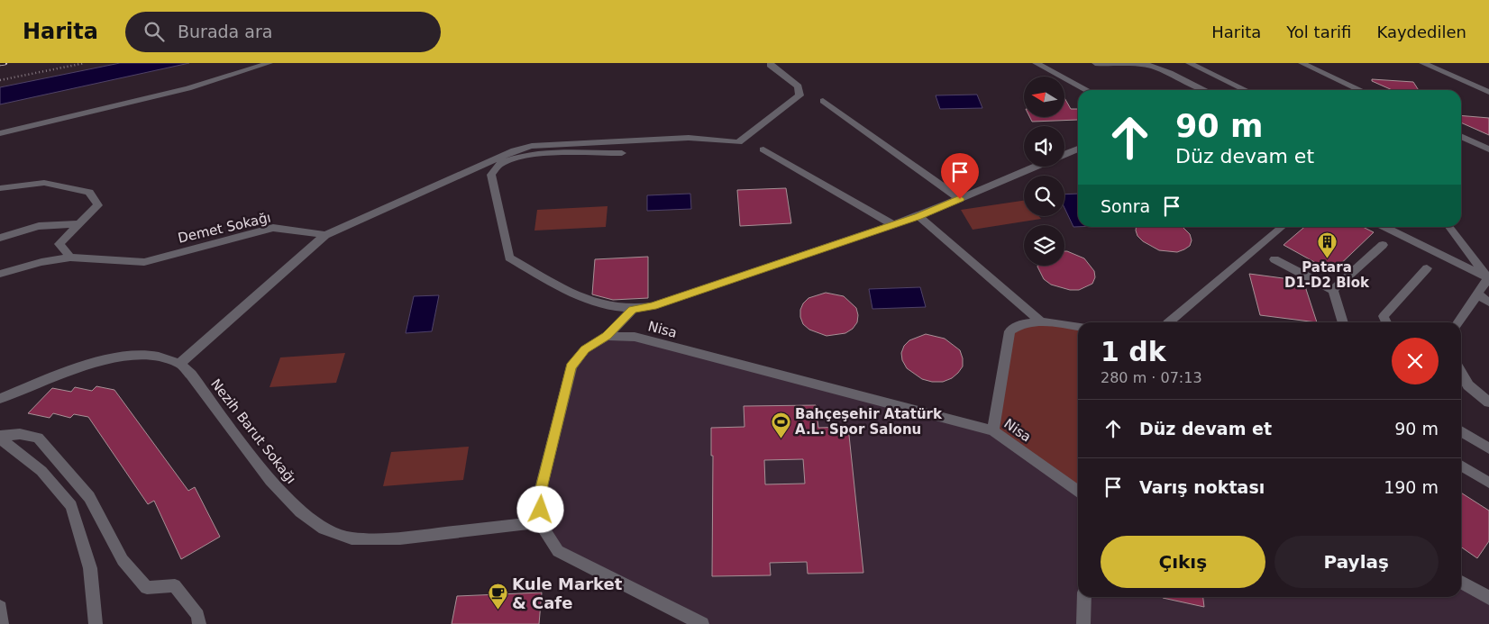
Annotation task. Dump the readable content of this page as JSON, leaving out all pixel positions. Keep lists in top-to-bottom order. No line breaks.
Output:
{"streets":{"street":["Demet Sokağı","Nisa","Nezih Barut Sokağı"]},"places":{"building":["Patara D1-D2 Blok"],"sports":["Bahçeşehir Atatürk A.L. Spor Salonu"],"cafe":["Kule Market & Cafe"]},"north":"left","page":{"header":"Harita","search":"Burada ara","nav":["Harita","Yol tarifi","Kaydedilen"],"turn":["90 m","Düz devam et"],"then":"Sonra","heading":["1 dk","280 m · 07:13"],"list":[{"name":"Düz devam et","value":"90 m"},{"name":"Varış noktası","value":"190 m"}],"buttons":["Çıkış","Paylaş"]}}
